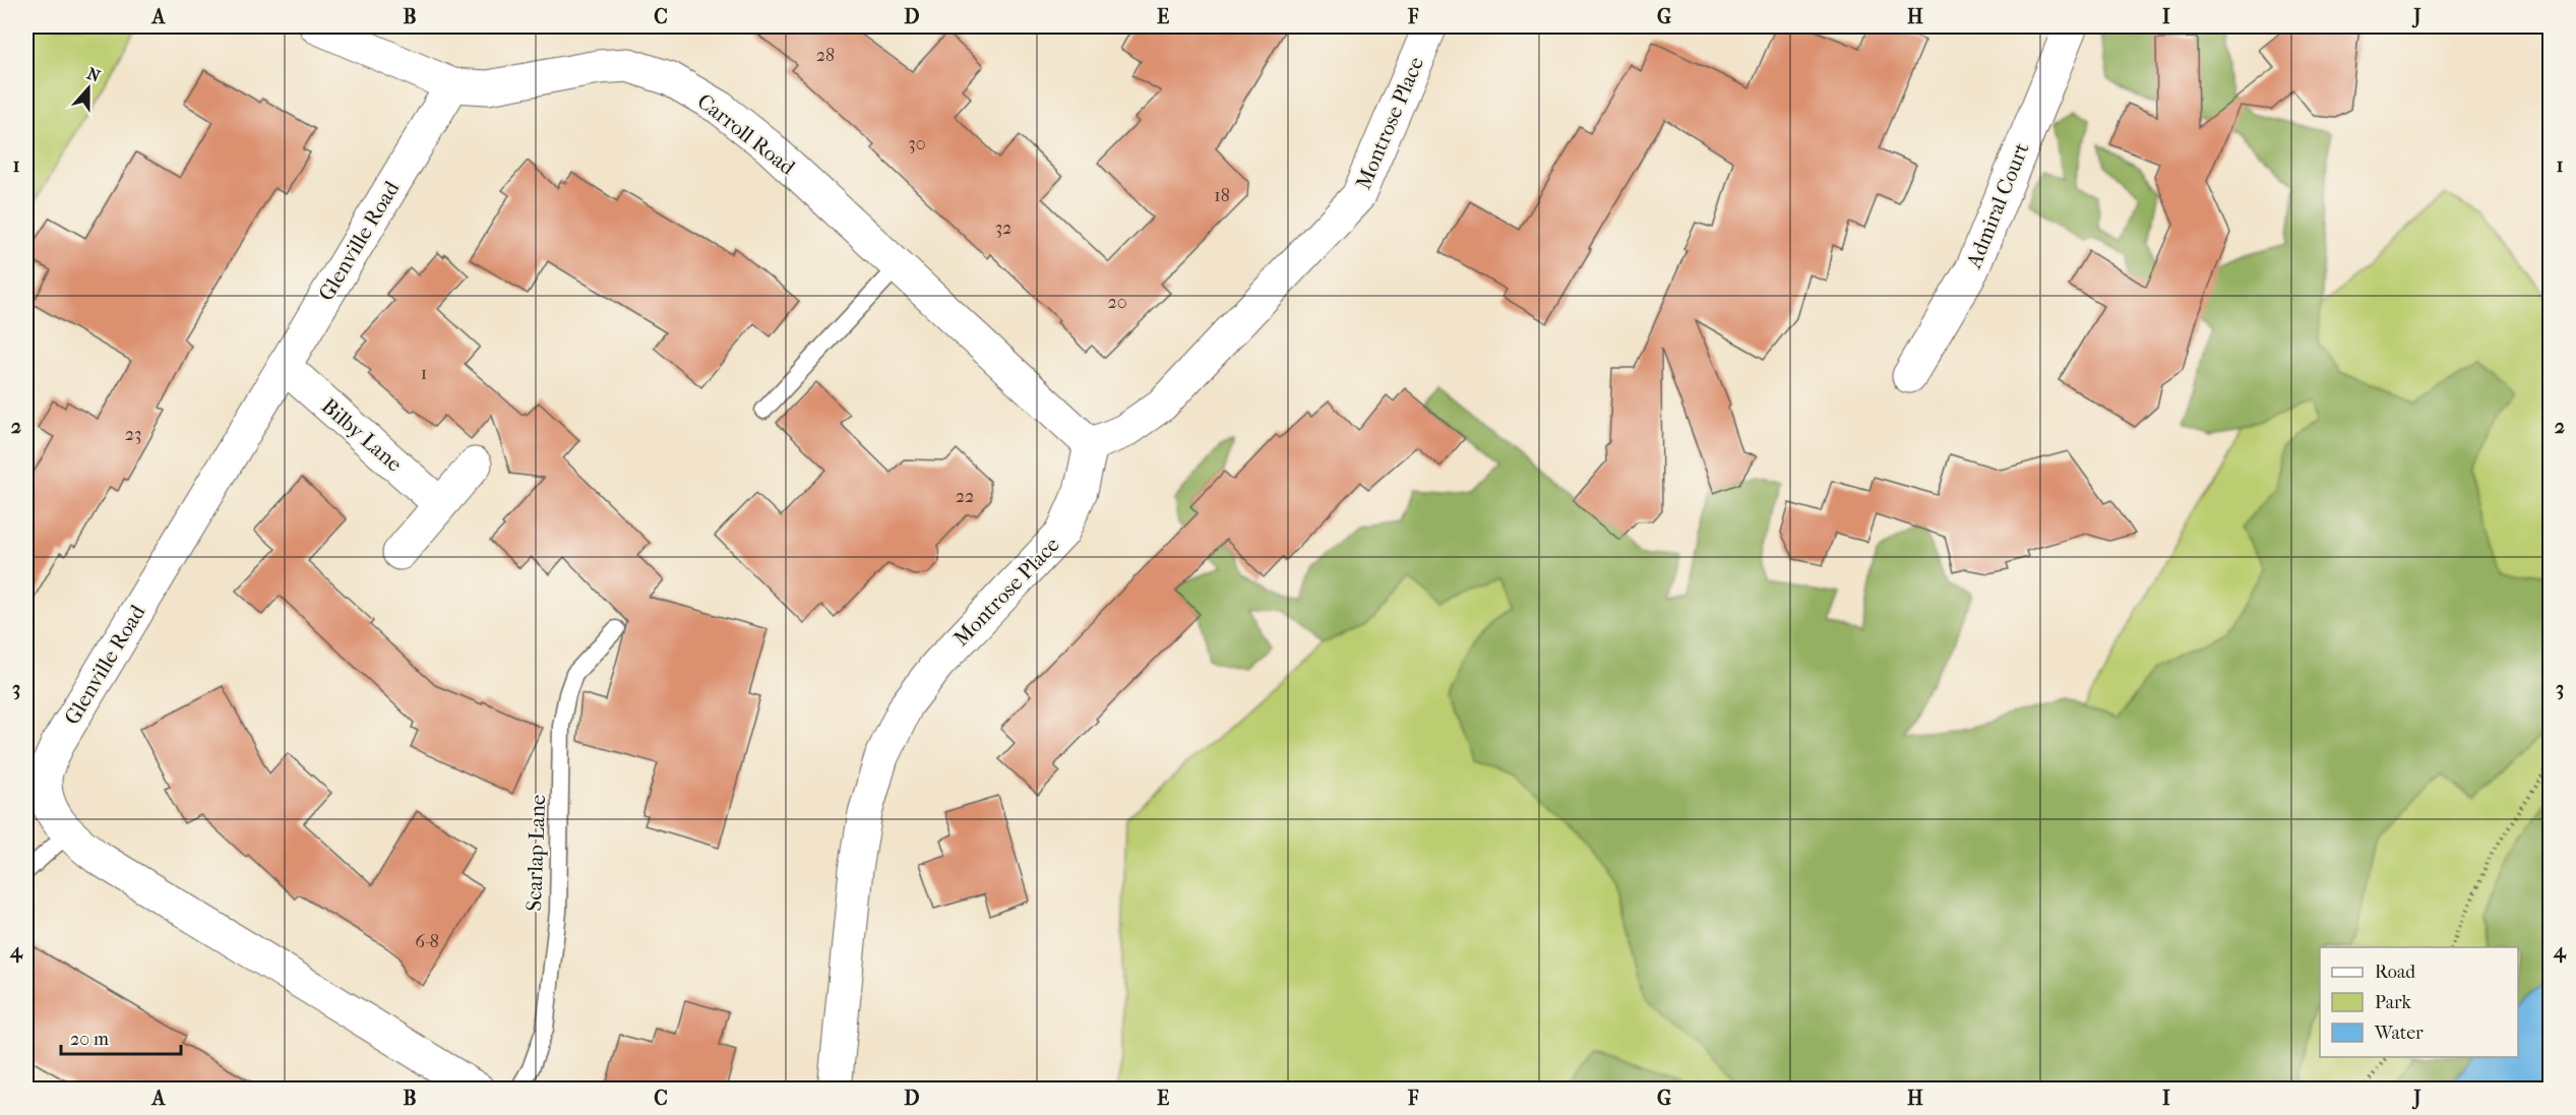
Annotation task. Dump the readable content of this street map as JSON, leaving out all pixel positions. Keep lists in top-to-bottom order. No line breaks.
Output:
{"streets":{"street":["Montrose Place","Carroll Road","Admiral Court","Glenville Road","Bilby Lane"],"lane":["Scarlap Lane"]},"crossings":[["Montrose Place","Carroll Road"],["Carroll Road","Glenville Road"],["Glenville Road","Bilby Lane"]],"house_numbers":["28","30","18","32","20","1","23","22","6-8"],"legend":["Road","Park","Water"],"scale_bar":"20 m","north":"top","grid":{"columns":["A","B","C","D","E","F","G","H","I","J"],"rows":["1","2","3","4"]}}
